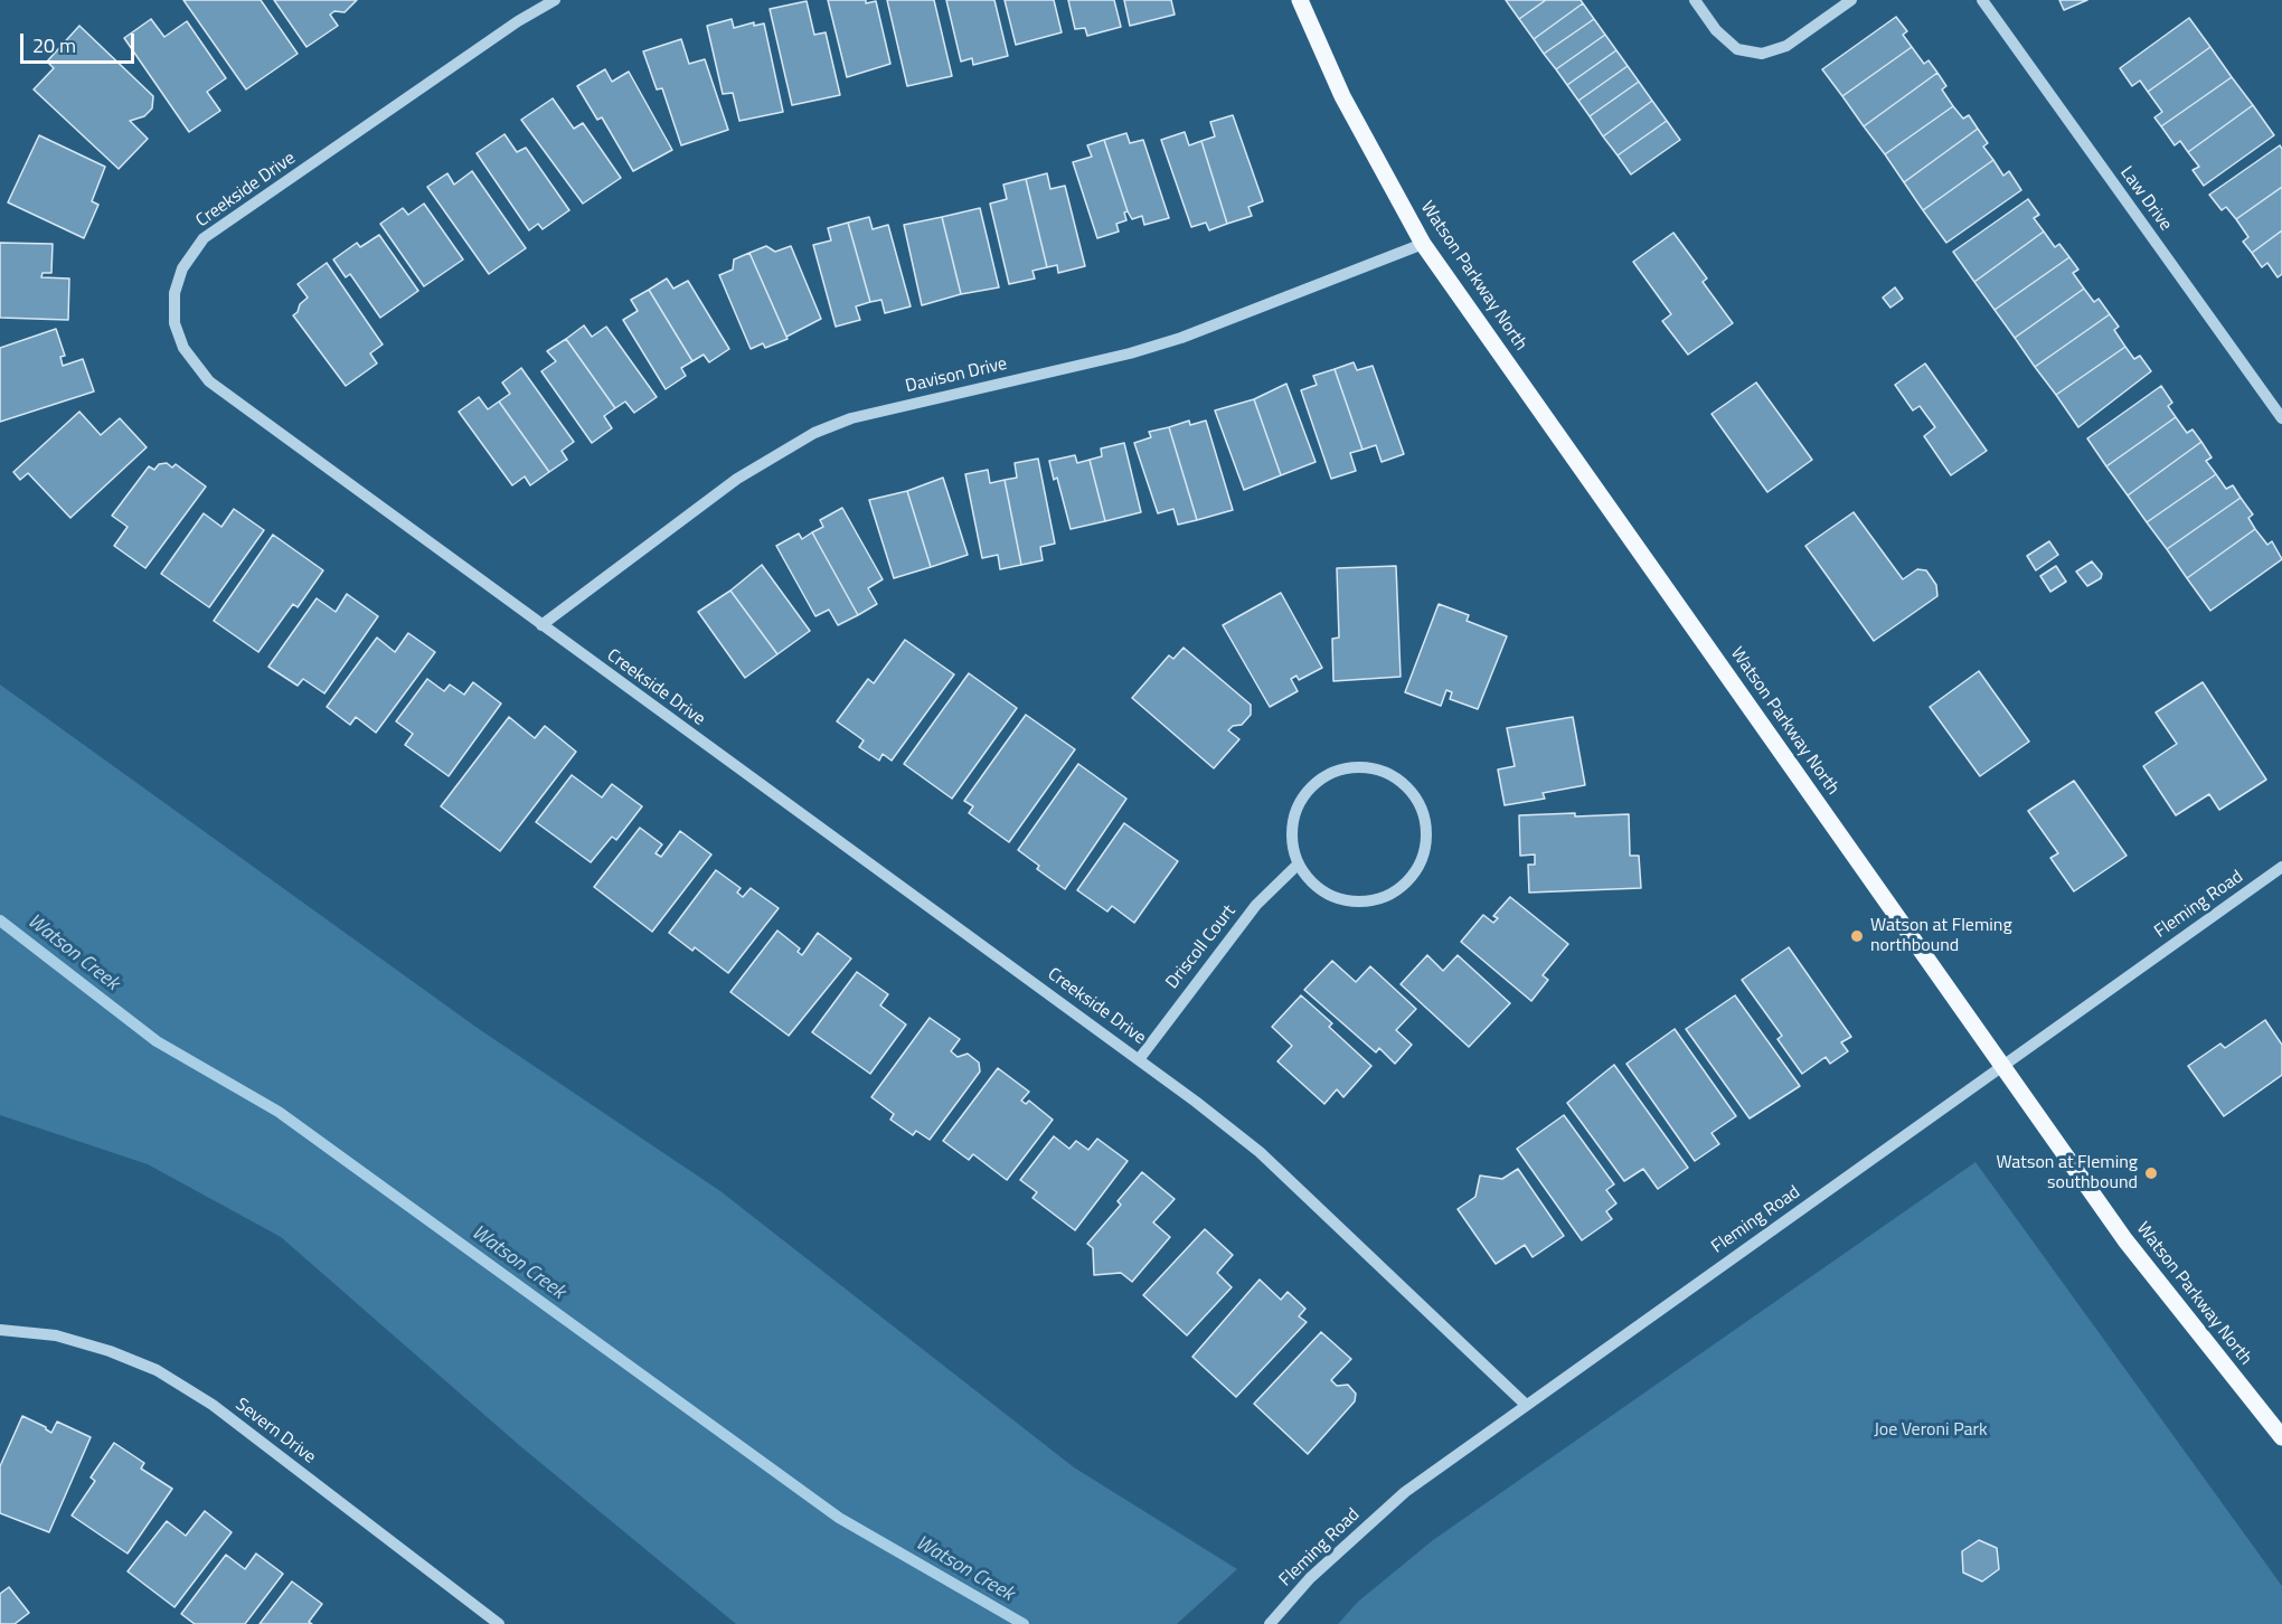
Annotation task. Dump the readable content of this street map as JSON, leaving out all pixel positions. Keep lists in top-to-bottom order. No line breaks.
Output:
{"streets":{"main road":["Watson Parkway North"],"street":["Creekside Drive","Law Drive","Davison Drive","Fleming Road","Driscoll Court","Severn Drive"]},"crossings":[["Creekside Drive","Davison Drive"],["Creekside Drive","Fleming Road"],["Creekside Drive","Driscoll Court"],["Watson Parkway North","Davison Drive"],["Watson Parkway North","Fleming Road"]],"water":["Watson Creek"],"parks":["Joe Veroni Park"],"places":["Watson at Fleming northbound","Watson at Fleming southbound"],"scale_bar":"20 m"}
